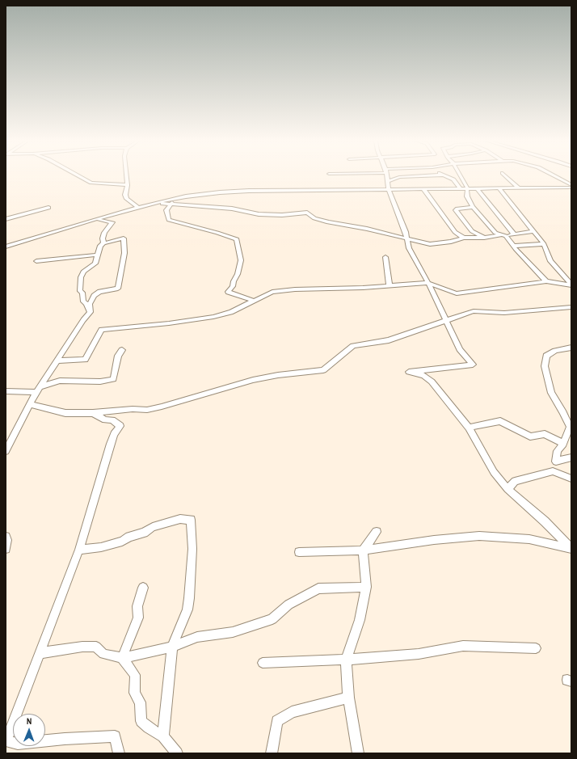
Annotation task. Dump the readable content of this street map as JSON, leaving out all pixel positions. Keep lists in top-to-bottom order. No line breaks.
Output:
{"north":"top"}
